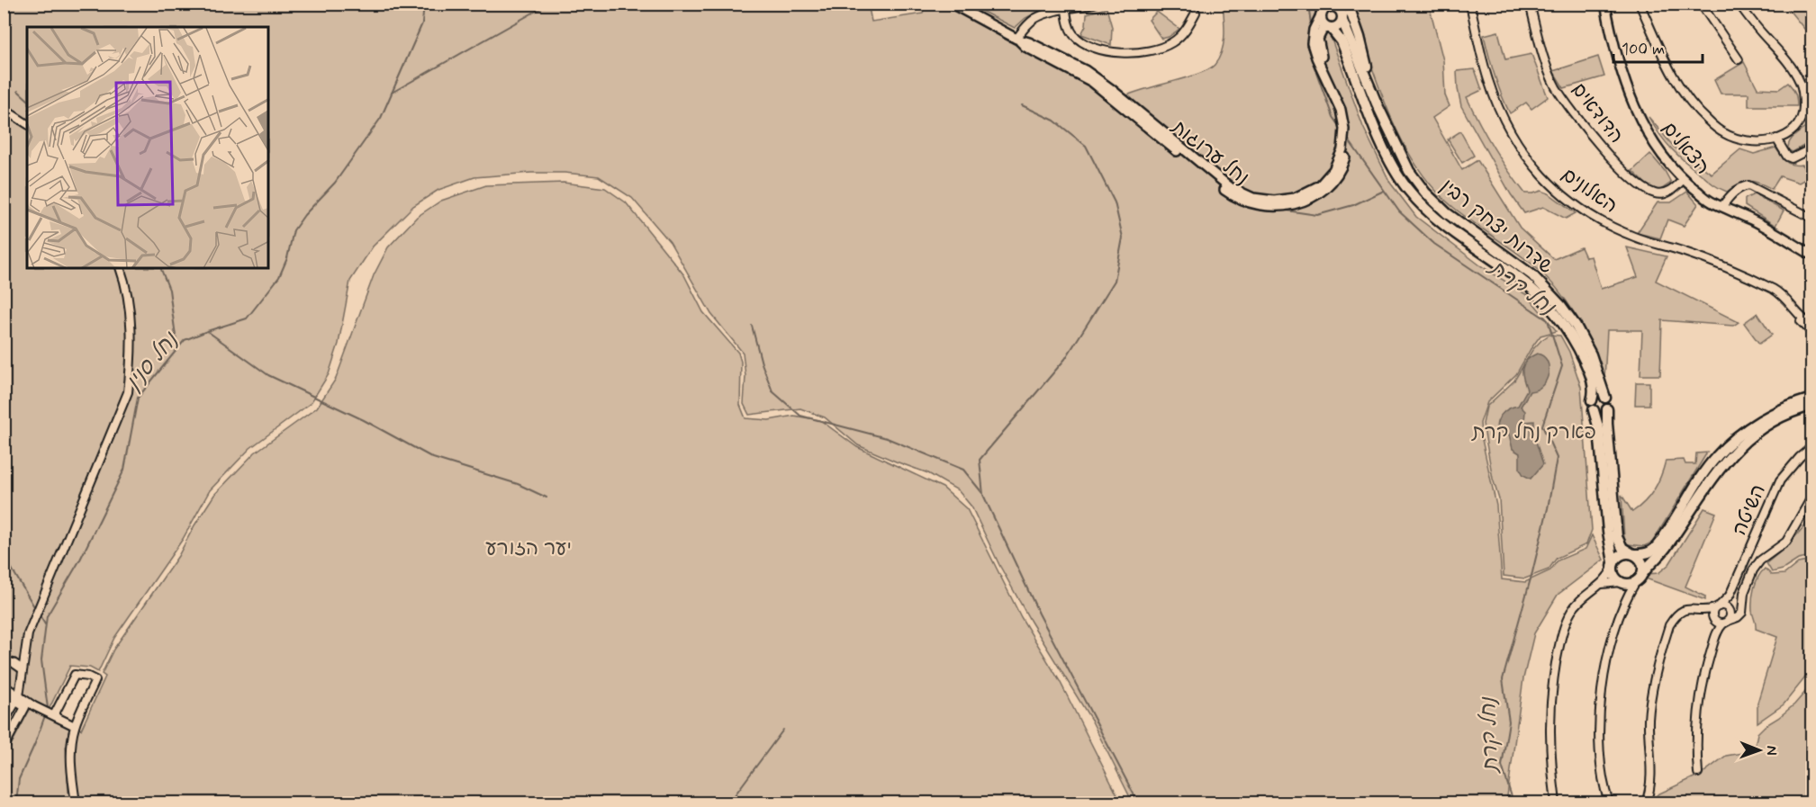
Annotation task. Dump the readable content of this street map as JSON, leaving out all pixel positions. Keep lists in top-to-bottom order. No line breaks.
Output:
{"streets":{"main road":["שדרות יצחק רבין"],"street":["הדודאים","הצאלים","נחל ערוגות","האלונים","השיטה"]},"crossings":[["הדודאים","הצאלים"],["נחל ערוגות","שדרות יצחק רבין"]],"water":["נחל קרת","נחל סנין"],"parks":["פארק נחל קרת","יער הזורע"],"scale_bar":"100 m","north":"right"}
